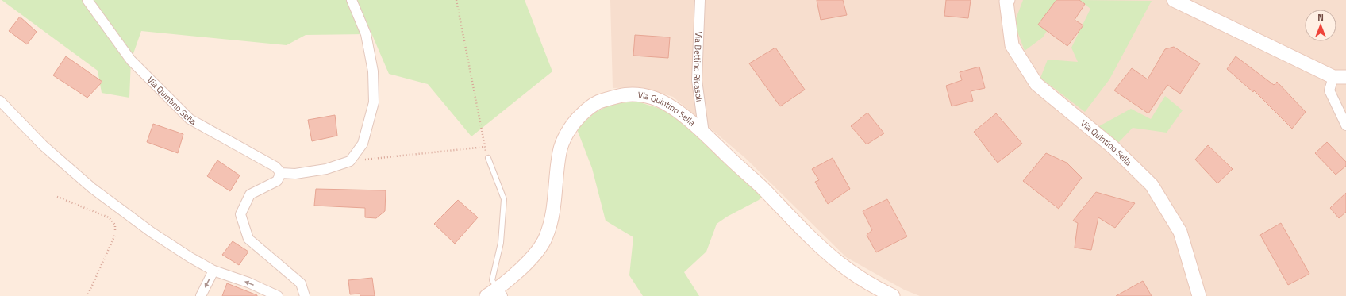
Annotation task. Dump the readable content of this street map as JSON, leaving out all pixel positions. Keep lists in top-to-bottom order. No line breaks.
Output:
{"streets":{"street":["Via Bettino Ricasoli","Via Quintino Sella"]},"crossings":[["Via Bettino Ricasoli","Via Quintino Sella"]],"north":"top"}
